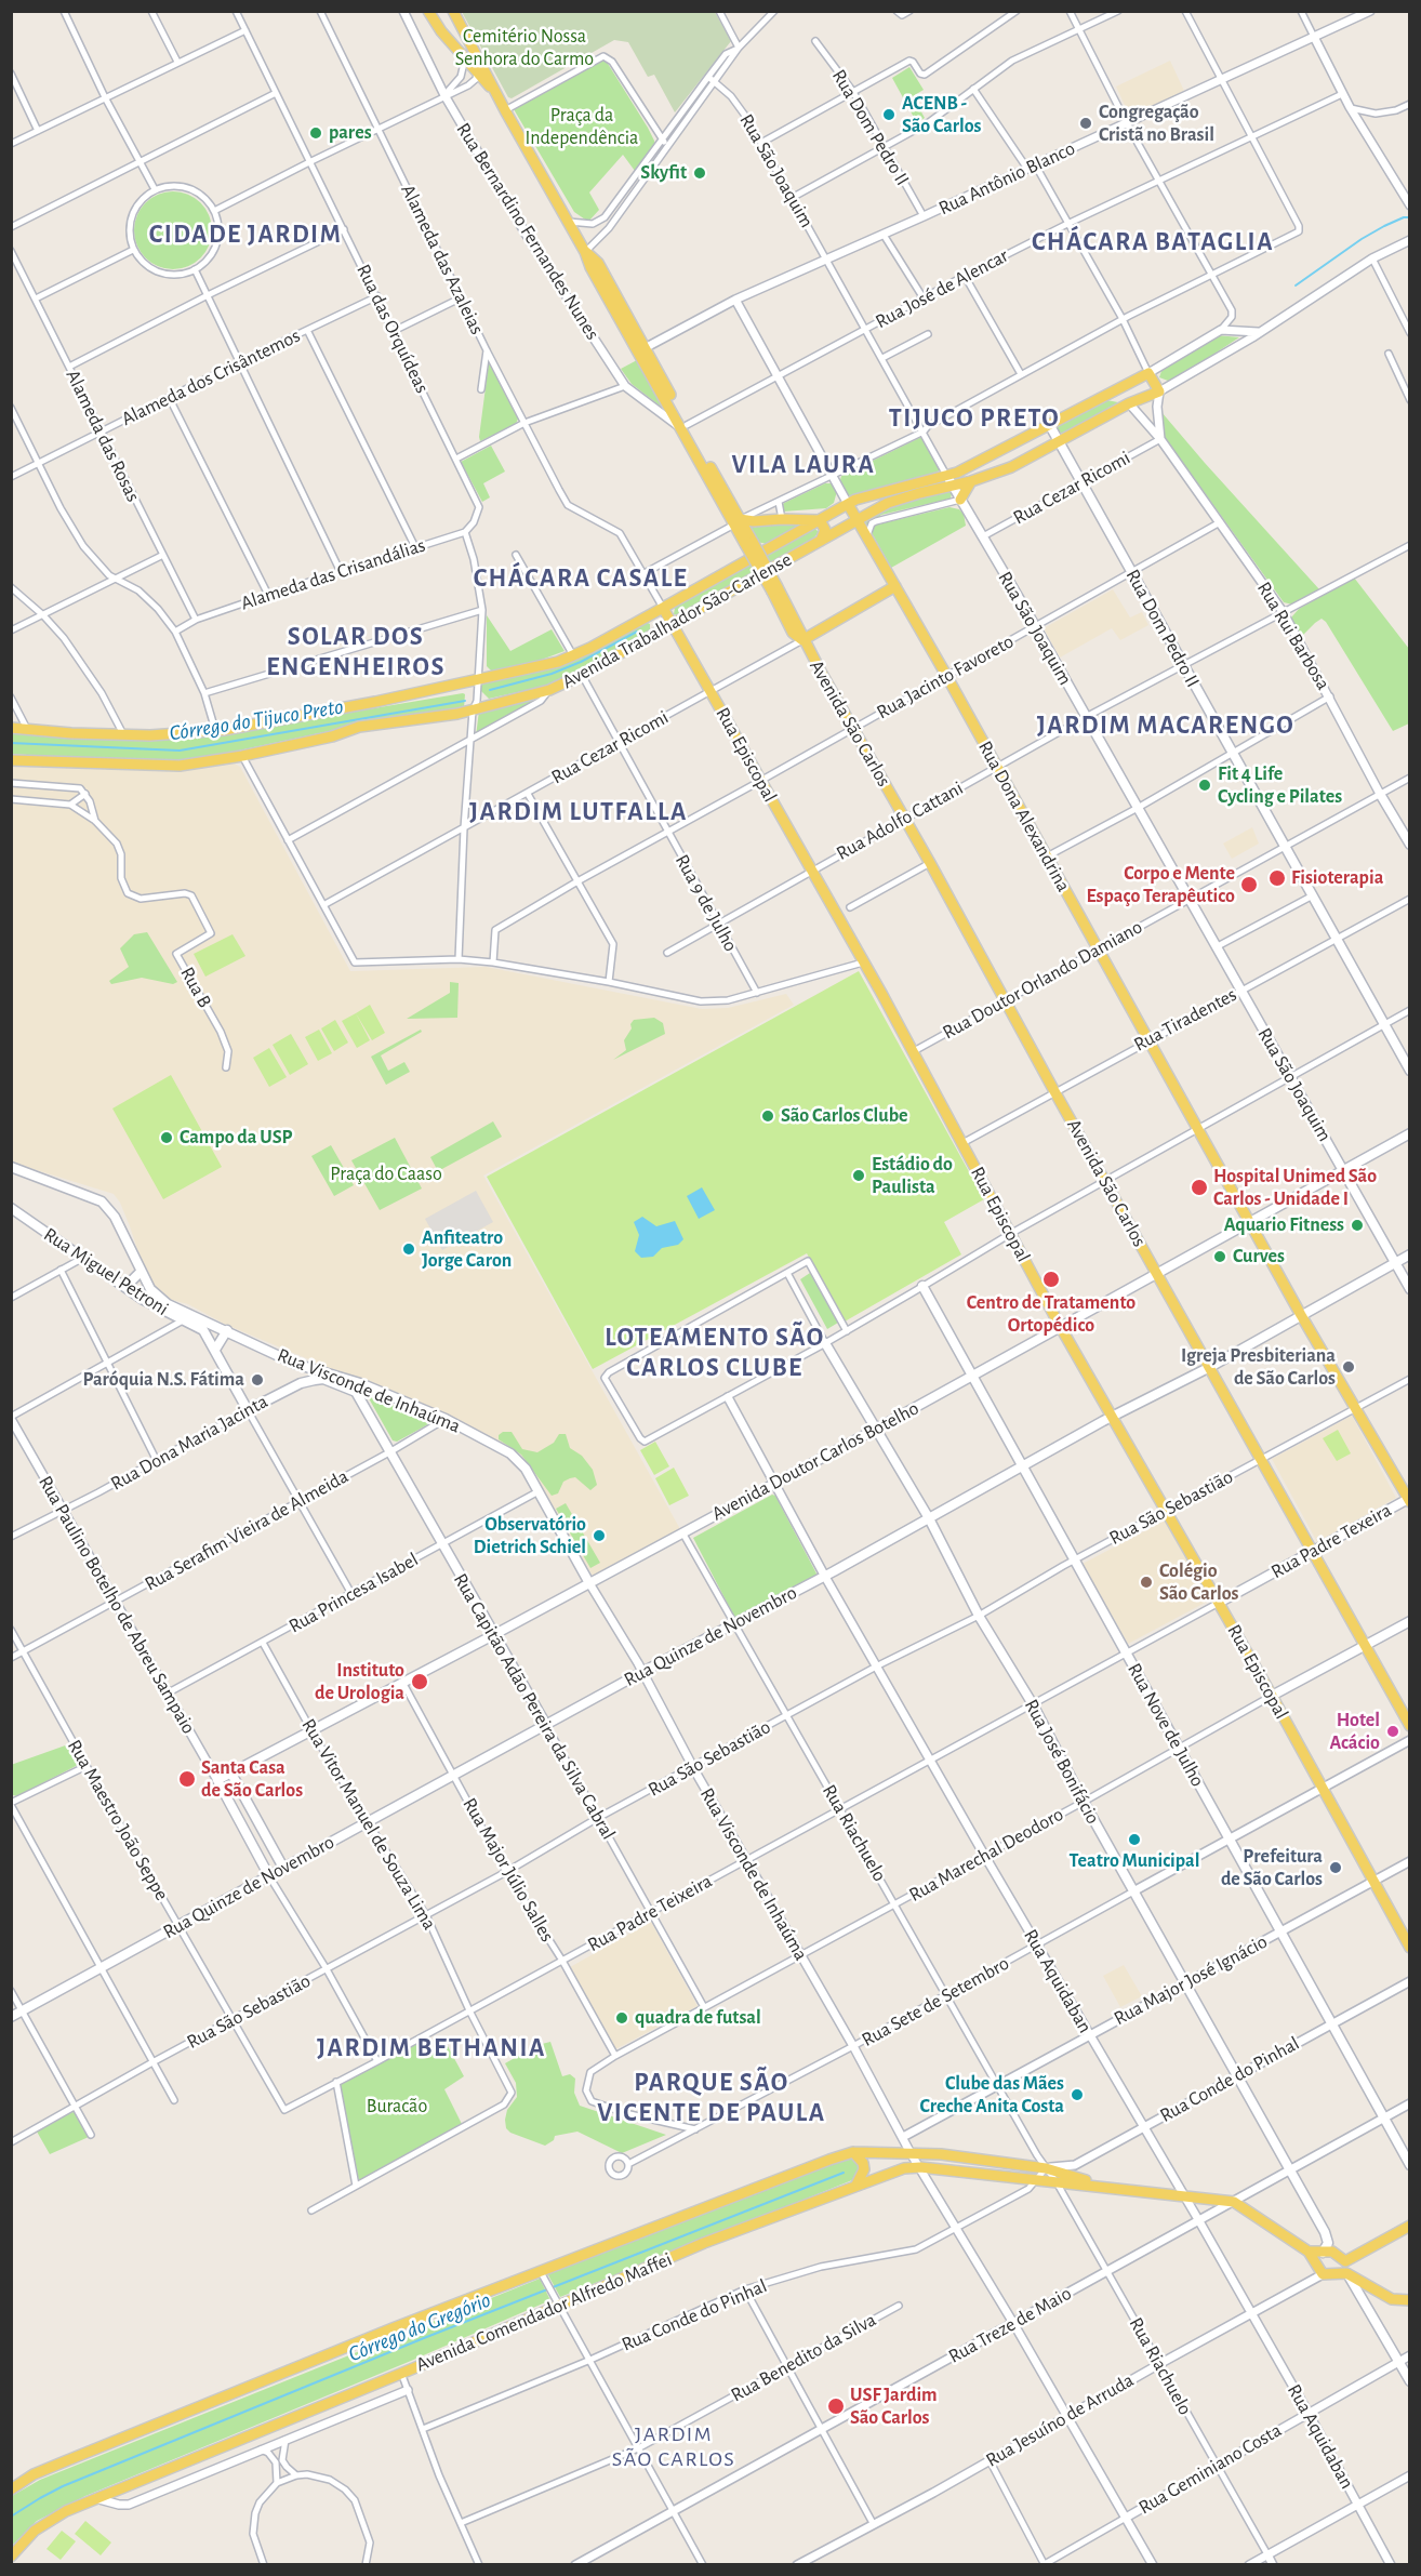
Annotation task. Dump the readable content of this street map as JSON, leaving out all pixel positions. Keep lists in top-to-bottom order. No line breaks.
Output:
{"streets":{"main road":["Rua Dom Pedro II","Rua São Joaquim","Rua Cezar Ricomi","Avenida Trabalhador São-Carlense","Rua Rui Barbosa","Avenida São Carlos","Rua Episcopal","Rua Dona Alexandrina","Rua Miguel Petroni","Rua Visconde de Inhaúma","Rua Dona Maria Jacinta","Avenida Doutor Carlos Botelho","Rua Padre Texeira","Rua Paulino Botelho de Abreu Sampaio","Rua Quinze de Novembro","Rua Capitão Adão Pereira da Silva Cabral","Rua Nove de Julho","Rua José Bonifácio","Rua Marechal Deodoro","Avenida Comendador Alfredo Maffei"],"street":["Rua Antônio Blanco","Rua Bernardino Fernandes Nunes","Alameda das Azaleias","Rua José de Alencar","Rua das Orquídeas","Alameda dos Crisântemos","Alameda das Rosas","Alameda das Crisandálias","Rua Jacinto Favoreto","Rua Adolfo Cattani","Rua 9 de Julho","Rua Doutor Orlando Damiano","Rua B","Rua Tiradentes","Rua São Sebastião","Rua Serafim Vieira de Almeida","Rua Princesa Isabel","Rua Maestro João Seppe","Rua Vitor Manuel de Souza Lima","Rua Riachuelo","Rua Major Júlio Salles","Rua Padre Teixeira","Rua Major José Ignácio","Rua Aquidaban","Rua Sete de Setembro","Rua Conde do Pinhal","Rua Treze de Maio","Rua Benedito da Silva","Rua Jesuíno de Arruda","Rua Geminiano Costa"]},"crossings":[["Rua Dom Pedro II","Rua Antônio Blanco"],["Rua Dom Pedro II","Rua Cezar Ricomi"],["Rua Dom Pedro II","Avenida Trabalhador São-Carlense"],["Rua Dom Pedro II","Rua Jacinto Favoreto"],["Rua Dom Pedro II","Rua Adolfo Cattani"],["Rua Dom Pedro II","Rua Doutor Orlando Damiano"],["Rua Dom Pedro II","Rua Tiradentes"],["Rua São Joaquim","Rua Antônio Blanco"],["Rua São Joaquim","Rua José de Alencar"],["Rua São Joaquim","Rua Cezar Ricomi"],["Rua São Joaquim","Avenida Trabalhador São-Carlense"],["Rua São Joaquim","Rua Jacinto Favoreto"],["Rua São Joaquim","Rua Adolfo Cattani"],["Rua São Joaquim","Rua Doutor Orlando Damiano"],["Rua São Joaquim","Rua Tiradentes"],["Rua São Joaquim","Avenida Doutor Carlos Botelho"],["Rua São Joaquim","Rua Quinze de Novembro"],["Rua Antônio Blanco","Avenida São Carlos"],["Rua Antônio Blanco","Rua Dona Alexandrina"],["Rua Bernardino Fernandes Nunes","Rua José de Alencar"],["Rua Bernardino Fernandes Nunes","Avenida São Carlos"],["Alameda das Azaleias","Rua Episcopal"],["Rua José de Alencar","Avenida São Carlos"],["Rua José de Alencar","Rua Dona Alexandrina"],["Rua das Orquídeas","Alameda dos Crisântemos"],["Rua das Orquídeas","Alameda das Crisandálias"],["Alameda dos Crisântemos","Alameda das Rosas"],["Alameda das Rosas","Alameda das Crisandálias"],["Rua Cezar Ricomi","Rua Rui Barbosa"],["Rua Cezar Ricomi","Avenida São Carlos"],["Rua Cezar Ricomi","Rua Episcopal"],["Rua Cezar Ricomi","Rua Dona Alexandrina"],["Rua Cezar Ricomi","Rua 9 de Julho"],["Avenida Trabalhador São-Carlense","Rua Rui Barbosa"],["Avenida Trabalhador São-Carlense","Rua Episcopal"],["Avenida Trabalhador São-Carlense","Rua Dona Alexandrina"],["Avenida Trabalhador São-Carlense","Rua 9 de Julho"],["Rua Rui Barbosa","Rua Jacinto Favoreto"],["Rua Rui Barbosa","Rua Adolfo Cattani"],["Rua Rui Barbosa","Rua Doutor Orlando Damiano"],["Rua Jacinto Favoreto","Avenida São Carlos"],["Rua Jacinto Favoreto","Rua Episcopal"],["Rua Jacinto Favoreto","Rua Dona Alexandrina"],["Rua Jacinto Favoreto","Rua 9 de Julho"],["Avenida São Carlos","Rua Adolfo Cattani"],["Avenida São Carlos","Rua Doutor Orlando Damiano"],["Avenida São Carlos","Rua Tiradentes"],["Avenida São Carlos","Avenida Doutor Carlos Botelho"],["Avenida São Carlos","Rua São Sebastião"],["Avenida São Carlos","Rua Padre Texeira"],["Avenida São Carlos","Rua Quinze de Novembro"],["Avenida São Carlos","Rua Marechal Deodoro"],["Rua Episcopal","Rua Adolfo Cattani"],["Rua Episcopal","Rua Doutor Orlando Damiano"],["Rua Episcopal","Rua Tiradentes"],["Rua Episcopal","Avenida Doutor Carlos Botelho"],["Rua Episcopal","Rua São Sebastião"],["Rua Episcopal","Rua Padre Texeira"],["Rua Episcopal","Rua Quinze de Novembro"],["Rua Episcopal","Rua Marechal Deodoro"],["Rua Episcopal","Rua Padre Teixeira"],["Rua Episcopal","Rua Major José Ignácio"],["Rua Episcopal","Rua Sete de Setembro"],["Rua Dona Alexandrina","Rua Adolfo Cattani"],["Rua Dona Alexandrina","Rua Doutor Orlando Damiano"],["Rua Dona Alexandrina","Rua Tiradentes"],["Rua Dona Alexandrina","Avenida Doutor Carlos Botelho"],["Rua Dona Alexandrina","Rua São Sebastião"],["Rua Dona Alexandrina","Rua Padre Texeira"],["Rua Dona Alexandrina","Rua Quinze de Novembro"],["Rua Adolfo Cattani","Rua 9 de Julho"],["Rua Visconde de Inhaúma","Rua Dona Maria Jacinta"],["Rua Visconde de Inhaúma","Avenida Doutor Carlos Botelho"],["Rua Visconde de Inhaúma","Rua São Sebastião"],["Rua Visconde de Inhaúma","Rua Serafim Vieira de Almeida"],["Rua Visconde de Inhaúma","Rua Princesa Isabel"],["Rua Visconde de Inhaúma","Rua Quinze de Novembro"],["Rua Visconde de Inhaúma","Rua Capitão Adão Pereira da Silva Cabral"],["Rua Visconde de Inhaúma","Rua Marechal Deodoro"],["Rua Visconde de Inhaúma","Rua Padre Teixeira"],["Rua Visconde de Inhaúma","Rua Major José Ignácio"],["Rua Visconde de Inhaúma","Rua Sete de Setembro"],["Rua Visconde de Inhaúma","Rua Conde do Pinhal"],["Rua Visconde de Inhaúma","Avenida Comendador Alfredo Maffei"],["Rua Visconde de Inhaúma","Rua Treze de Maio"],["Rua Visconde de Inhaúma","Rua Jesuíno de Arruda"],["Rua Visconde de Inhaúma","Rua Geminiano Costa"],["Rua Dona Maria Jacinta","Rua Paulino Botelho de Abreu Sampaio"],["Rua Dona Maria Jacinta","Rua Capitão Adão Pereira da Silva Cabral"],["Avenida Doutor Carlos Botelho","Rua Paulino Botelho de Abreu Sampaio"],["Avenida Doutor Carlos Botelho","Rua Capitão Adão Pereira da Silva Cabral"],["Avenida Doutor Carlos Botelho","Rua Nove de Julho"],["Avenida Doutor Carlos Botelho","Rua José Bonifácio"],["Avenida Doutor Carlos Botelho","Rua Vitor Manuel de Souza Lima"],["Avenida Doutor Carlos Botelho","Rua Riachuelo"],["Avenida Doutor Carlos Botelho","Rua Major Júlio Salles"],["Avenida Doutor Carlos Botelho","Rua Aquidaban"],["Rua São Sebastião","Rua Paulino Botelho de Abreu Sampaio"],["Rua São Sebastião","Rua Capitão Adão Pereira da Silva Cabral"],["Rua São Sebastião","Rua Nove de Julho"],["Rua São Sebastião","Rua José Bonifácio"],["Rua São Sebastião","Rua Maestro João Seppe"],["Rua São Sebastião","Rua Vitor Manuel de Souza Lima"],["Rua São Sebastião","Rua Riachuelo"],["Rua São Sebastião","Rua Major Júlio Salles"],["Rua São Sebastião","Rua Aquidaban"],["Rua Serafim Vieira de Almeida","Rua Paulino Botelho de Abreu Sampaio"],["Rua Serafim Vieira de Almeida","Rua Capitão Adão Pereira da Silva Cabral"],["Rua Serafim Vieira de Almeida","Rua Maestro João Seppe"],["Rua Padre Texeira","Rua Padre Teixeira"],["Rua Princesa Isabel","Rua Paulino Botelho de Abreu Sampaio"],["Rua Princesa Isabel","Rua Capitão Adão Pereira da Silva Cabral"],["Rua Princesa Isabel","Rua Vitor Manuel de Souza Lima"],["Rua Paulino Botelho de Abreu Sampaio","Rua Quinze de Novembro"],["Rua Paulino Botelho de Abreu Sampaio","Rua Padre Teixeira"],["Rua Quinze de Novembro","Rua Capitão Adão Pereira da Silva Cabral"],["Rua Quinze de Novembro","Rua Nove de Julho"],["Rua Quinze de Novembro","Rua José Bonifácio"],["Rua Quinze de Novembro","Rua Maestro João Seppe"],["Rua Quinze de Novembro","Rua Vitor Manuel de Souza Lima"],["Rua Quinze de Novembro","Rua Riachuelo"],["Rua Quinze de Novembro","Rua Major Júlio Salles"],["Rua Quinze de Novembro","Rua Aquidaban"],["Rua Capitão Adão Pereira da Silva Cabral","Rua Marechal Deodoro"],["Rua Capitão Adão Pereira da Silva Cabral","Rua Padre Teixeira"],["Rua Nove de Julho","Rua Marechal Deodoro"],["Rua Nove de Julho","Rua Padre Teixeira"],["Rua Nove de Julho","Rua Major José Ignácio"],["Rua Nove de Julho","Rua Sete de Setembro"],["Rua Nove de Julho","Rua Conde do Pinhal"],["Rua Nove de Julho","Rua Treze de Maio"],["Rua José Bonifácio","Rua Marechal Deodoro"],["Rua José Bonifácio","Rua Padre Teixeira"],["Rua José Bonifácio","Rua Major José Ignácio"],["Rua José Bonifácio","Rua Sete de Setembro"],["Rua José Bonifácio","Rua Conde do Pinhal"],["Rua José Bonifácio","Rua Treze de Maio"],["Rua Maestro João Seppe","Rua Padre Teixeira"],["Rua Vitor Manuel de Souza Lima","Rua Padre Teixeira"],["Rua Riachuelo","Rua Marechal Deodoro"],["Rua Riachuelo","Rua Padre Teixeira"],["Rua Riachuelo","Rua Major José Ignácio"],["Rua Riachuelo","Rua Sete de Setembro"],["Rua Riachuelo","Rua Conde do Pinhal"],["Rua Riachuelo","Avenida Comendador Alfredo Maffei"],["Rua Riachuelo","Rua Treze de Maio"],["Rua Riachuelo","Rua Jesuíno de Arruda"],["Rua Riachuelo","Rua Geminiano Costa"],["Rua Marechal Deodoro","Rua Major Júlio Salles"],["Rua Marechal Deodoro","Rua Aquidaban"],["Rua Marechal Deodoro","Rua Sete de Setembro"],["Rua Major Júlio Salles","Rua Padre Teixeira"],["Rua Padre Teixeira","Rua Aquidaban"],["Rua Major José Ignácio","Rua Aquidaban"],["Rua Aquidaban","Rua Sete de Setembro"],["Rua Aquidaban","Rua Conde do Pinhal"],["Rua Aquidaban","Avenida Comendador Alfredo Maffei"],["Rua Aquidaban","Rua Treze de Maio"],["Rua Aquidaban","Rua Jesuíno de Arruda"],["Rua Aquidaban","Rua Geminiano Costa"],["Rua Conde do Pinhal","Avenida Comendador Alfredo Maffei"],["Avenida Comendador Alfredo Maffei","Rua Treze de Maio"],["Avenida Comendador Alfredo Maffei","Rua Jesuíno de Arruda"]],"districts":["CIDADE JARDIM","CHÁCARA BATAGLIA","TIJUCO PRETO","VILA LAURA","CHÁCARA CASALE","SOLAR DOS ENGENHEIROS","JARDIM MACARENGO","JARDIM LUTFALLA","LOTEAMENTO SÃO CARLOS CLUBE","JARDIM BETHANIA","PARQUE SÃO VICENTE DE PAULA","JARDIM SÃO CARLOS"],"water":["Córrego do Tijuco Preto","Córrego do Gregório"],"parks":["Cemitério Nossa Senhora do Carmo","Praça da Independência","Praça do Caaso","Buracão"],"places":["ACENB - São Carlos","Congregação Cristã no Brasil","pares","Skyfit","Fit 4 Life Cycling e Pilates","Fisioterapia","Corpo e Mente Espaço Terapêutico","São Carlos Clube","Campo da USP","Estádio do Paulista","Hospital Unimed São Carlos - Unidade I","Aquario Fitness","Anfiteatro Jorge Caron","Curves","Centro de Tratamento Ortopédico","Igreja Presbiteriana de São Carlos","Paróquia N.S. Fátima","Observatório Dietrich Schiel","Colégio São Carlos","Instituto de Urologia","Hotel Acácio","Santa Casa de São Carlos","Teatro Municipal","Prefeitura de São Carlos","quadra de futsal","Clube das Mães Creche Anita Costa","USF Jardim São Carlos"]}
